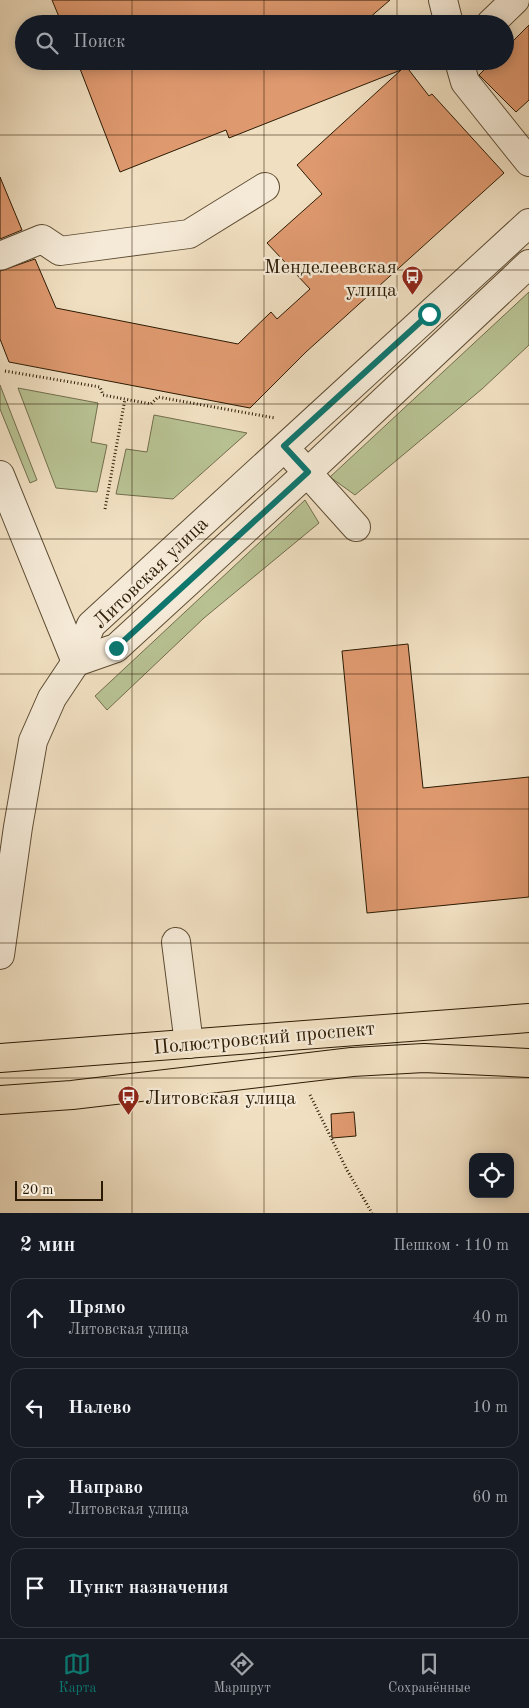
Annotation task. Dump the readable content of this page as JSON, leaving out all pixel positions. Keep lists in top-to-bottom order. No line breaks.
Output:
{"streets":{"main road":["Полюстровский проспект"],"street":["Литовская улица"]},"places":{"bus stop":["Менделеевская улица","Литовская улица"]},"scale_bar":"20 m","page":{"search":"Поиск","scale":"20 m","heading":["2 мин","Пешком · 110 m"],"list":[["Прямо","Литовская улица","40 m"],["Налево","10 m"],["Направо","Литовская улица","60 m"],"Пункт назначения"],"nav":["Карта","Маршрут","Сохранённые"]}}
